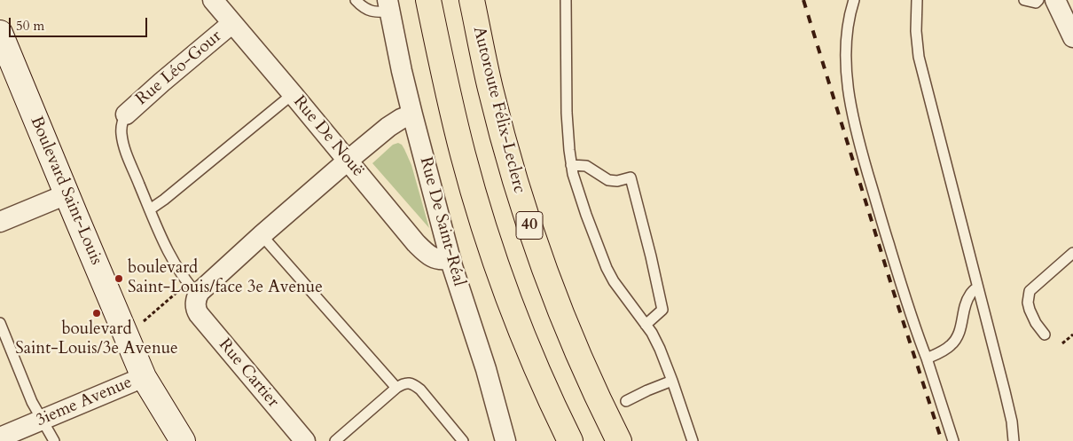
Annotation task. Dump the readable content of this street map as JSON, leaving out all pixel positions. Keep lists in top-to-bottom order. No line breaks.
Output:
{"streets":{"highway":["Autoroute Félix-Leclerc","40"],"street":["Rue Léo-Gour","Rue De Nouë","Boulevard Saint-Louis","Rue De Saint-Réal","Rue Cartier","3ieme Avenue"]},"crossings":[["Rue Léo-Gour","Rue De Nouë"],["Rue De Nouë","Rue De Saint-Réal"],["Boulevard Saint-Louis","3ieme Avenue"]],"places":["boulevard Saint-Louis/face 3e Avenue","boulevard Saint-Louis/3e Avenue"],"scale_bar":"50 m"}
